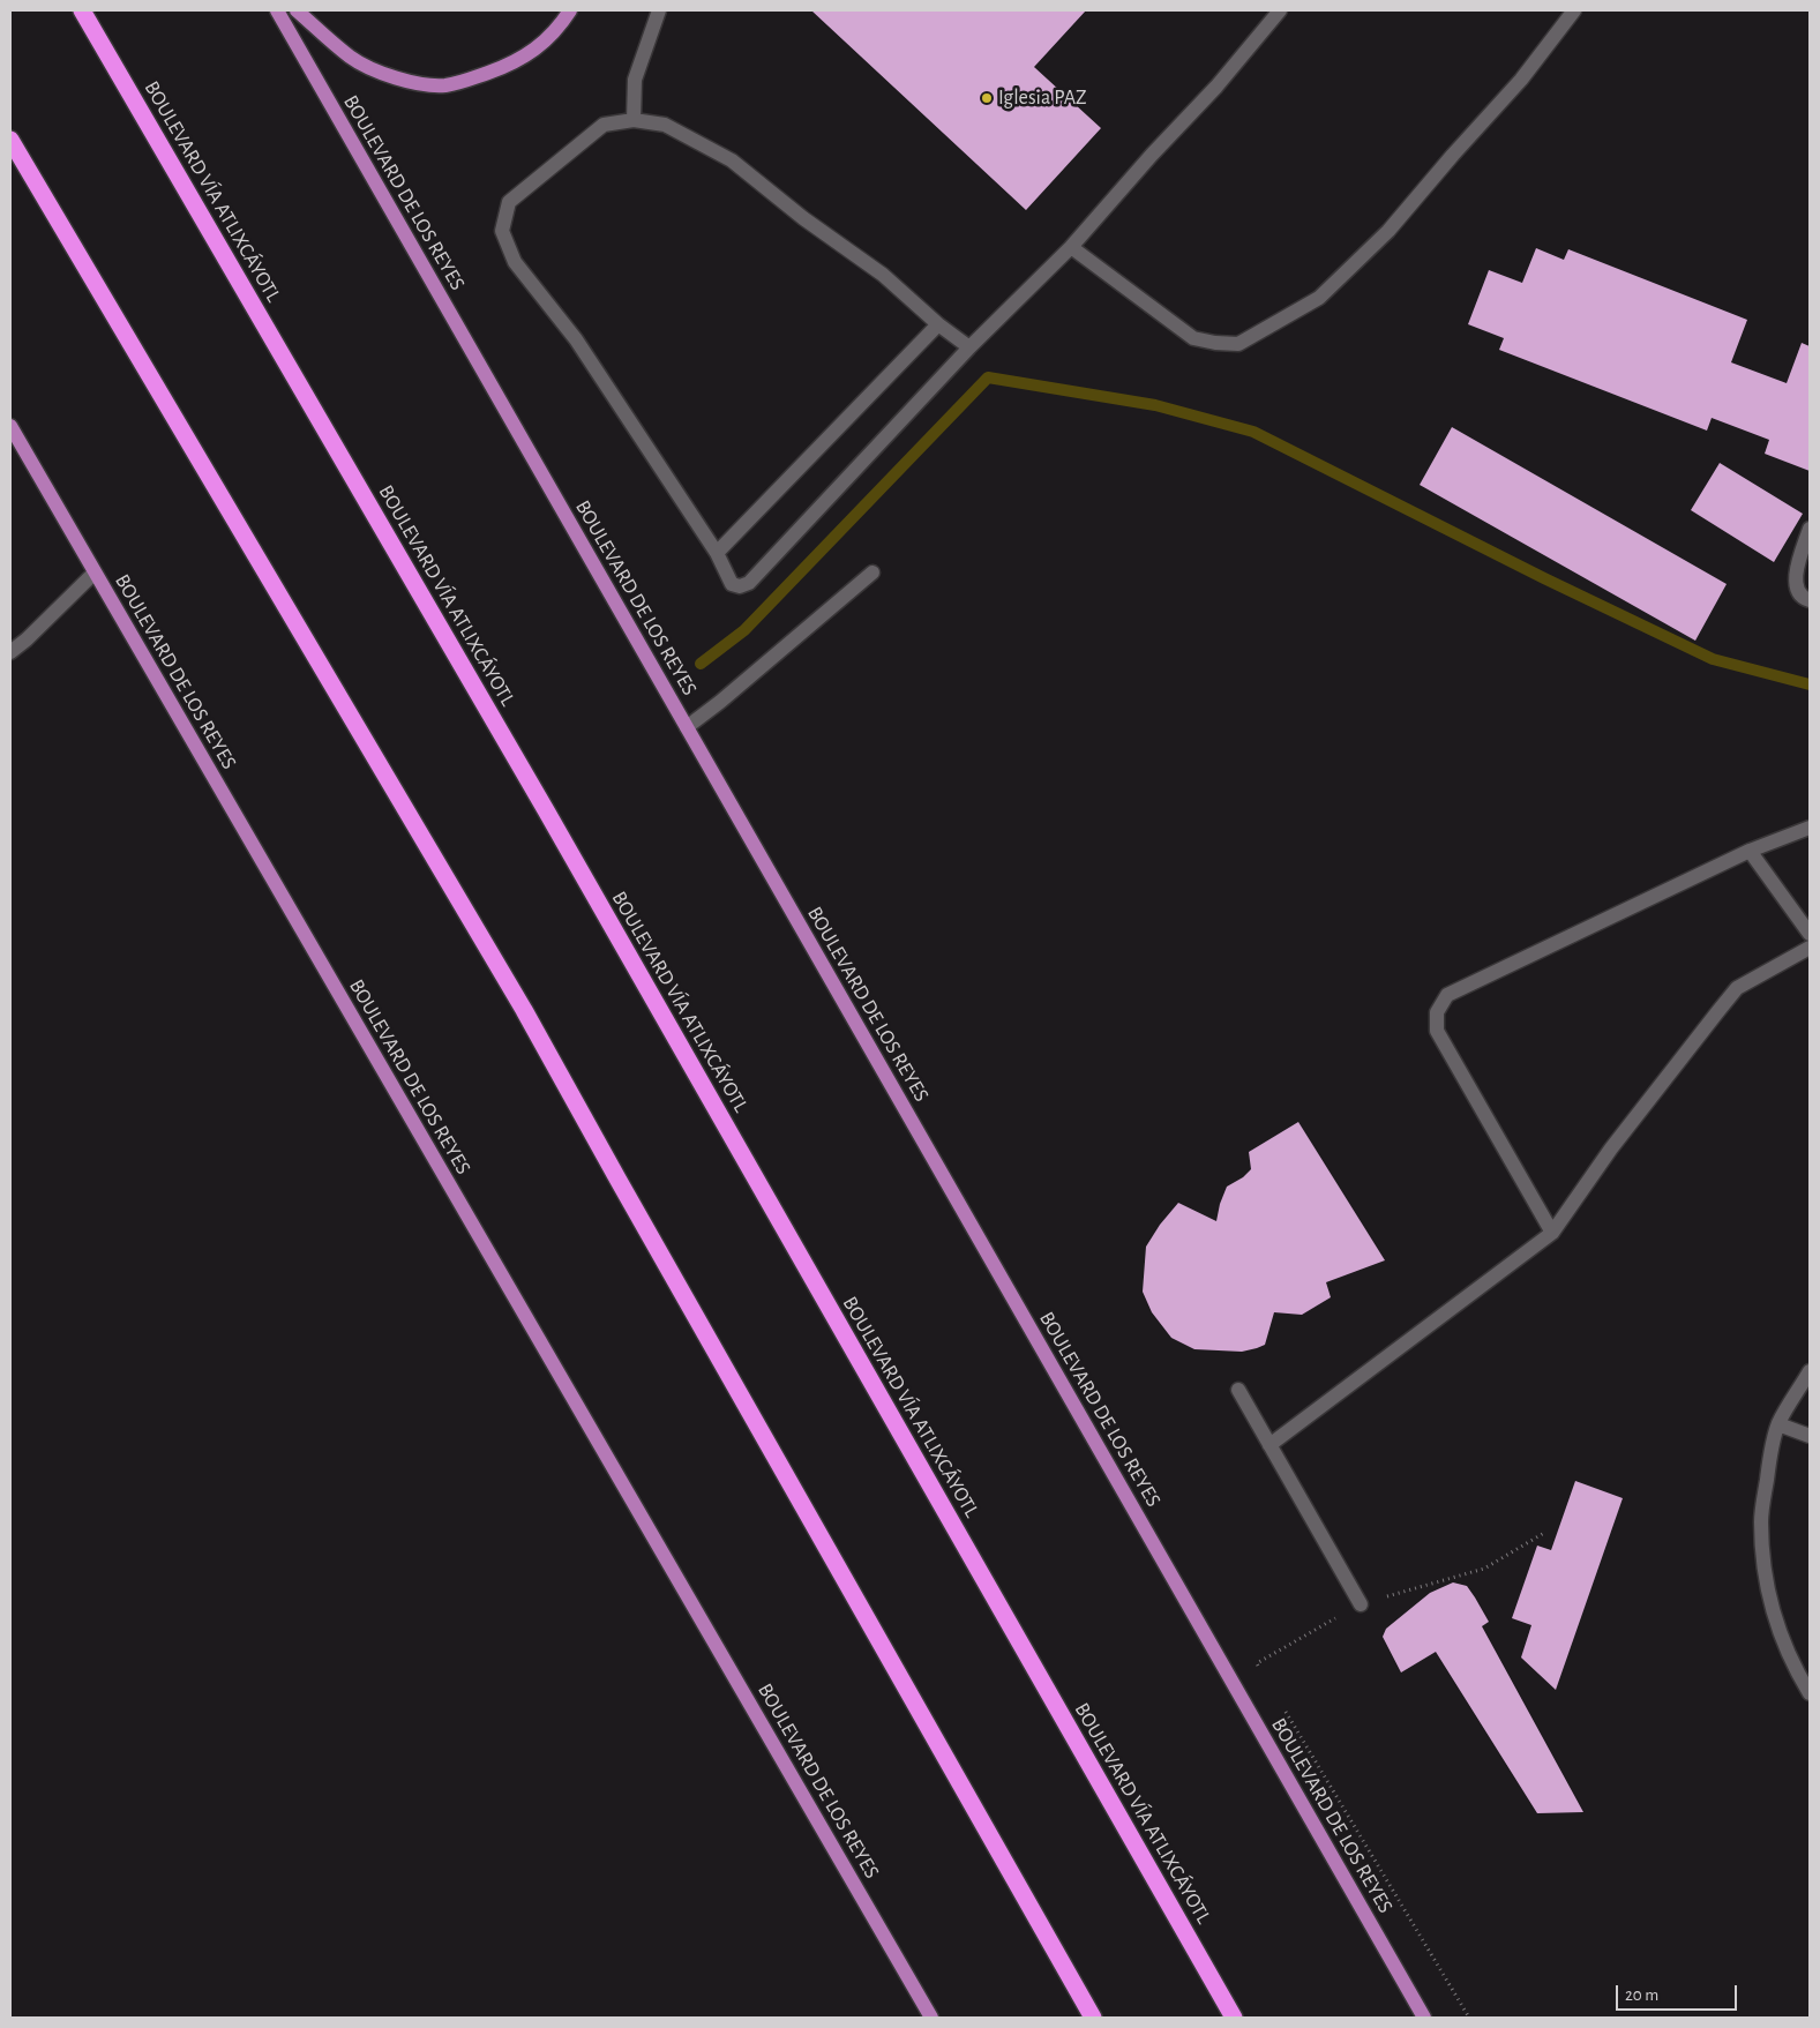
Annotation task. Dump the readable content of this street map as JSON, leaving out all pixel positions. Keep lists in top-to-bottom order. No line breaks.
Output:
{"streets":{"highway":["BOULEVARD VÍA ATLIXCÁYOTL"],"main road":["BOULEVARD DE LOS REYES"]},"places":["Iglesia PAZ"],"scale_bar":"20 m"}
